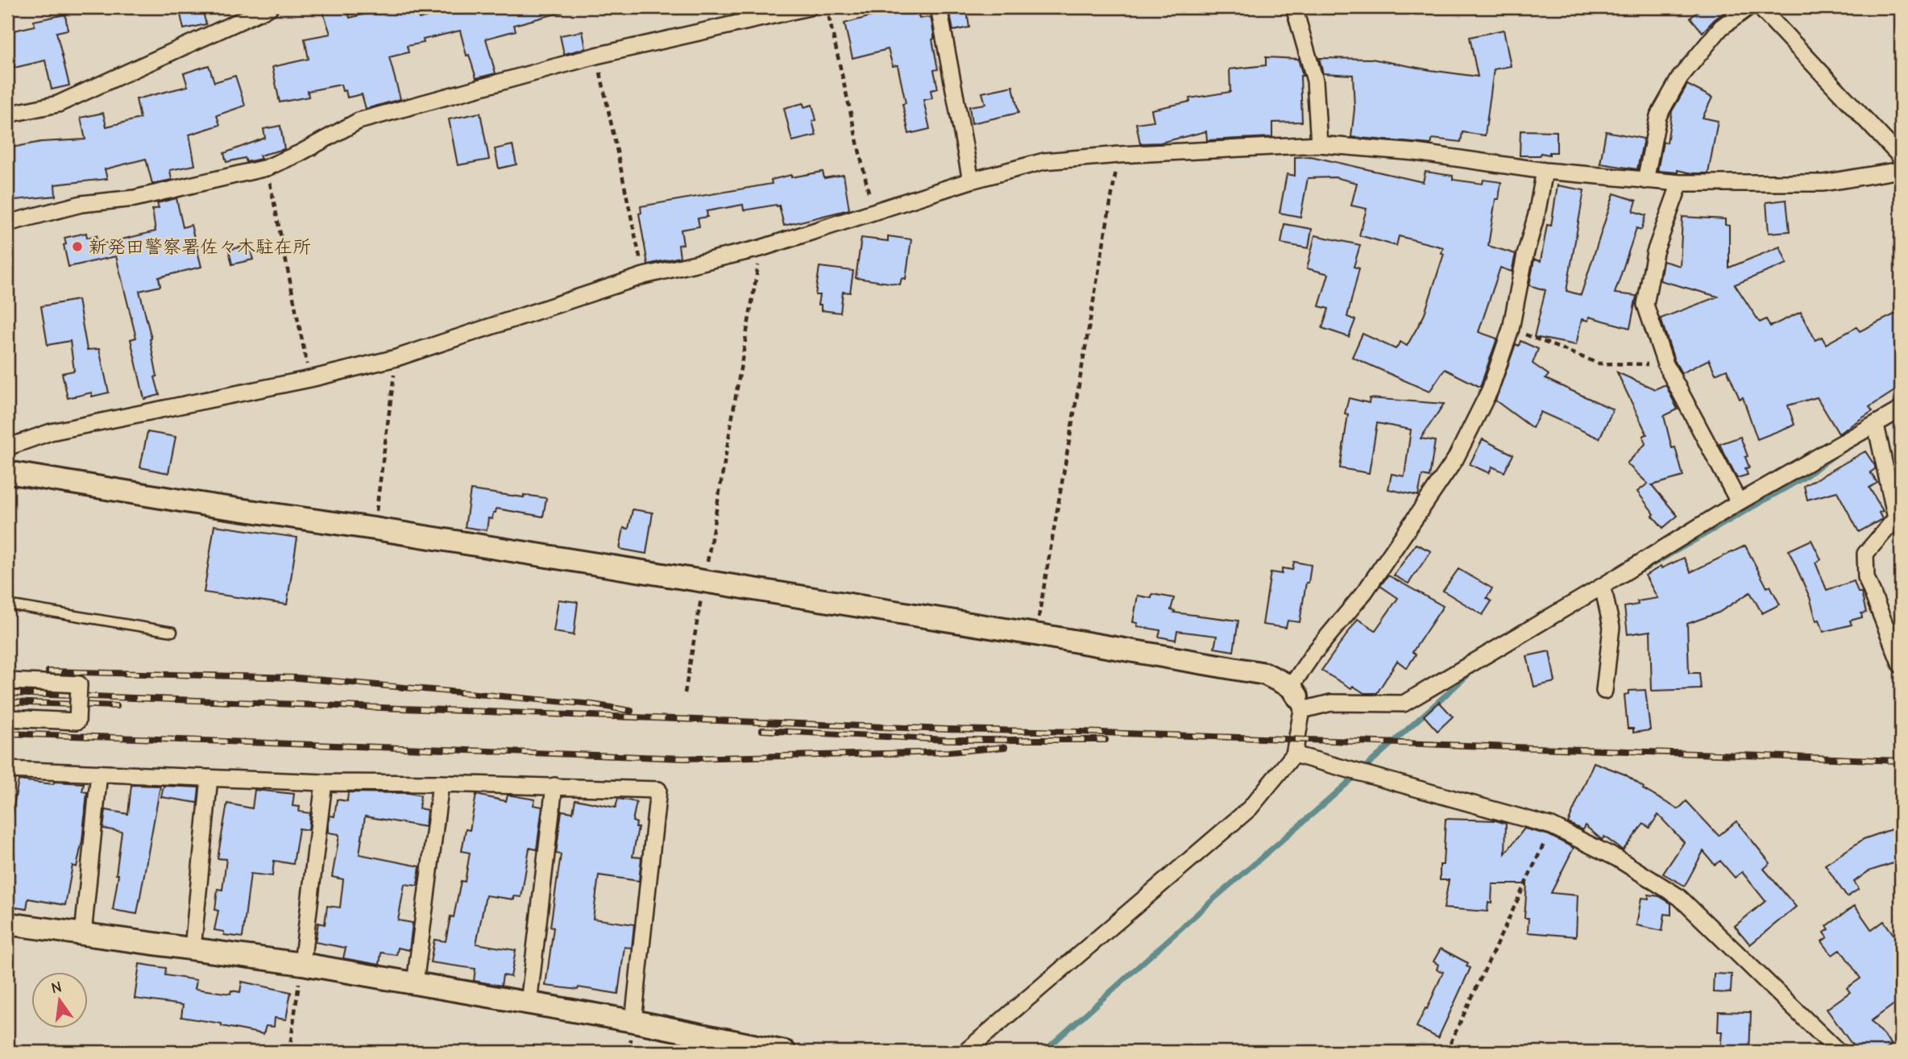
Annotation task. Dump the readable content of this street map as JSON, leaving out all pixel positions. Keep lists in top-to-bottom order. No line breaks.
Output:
{"places":["新発田警察署佐々木駐在所"],"north":"top"}
